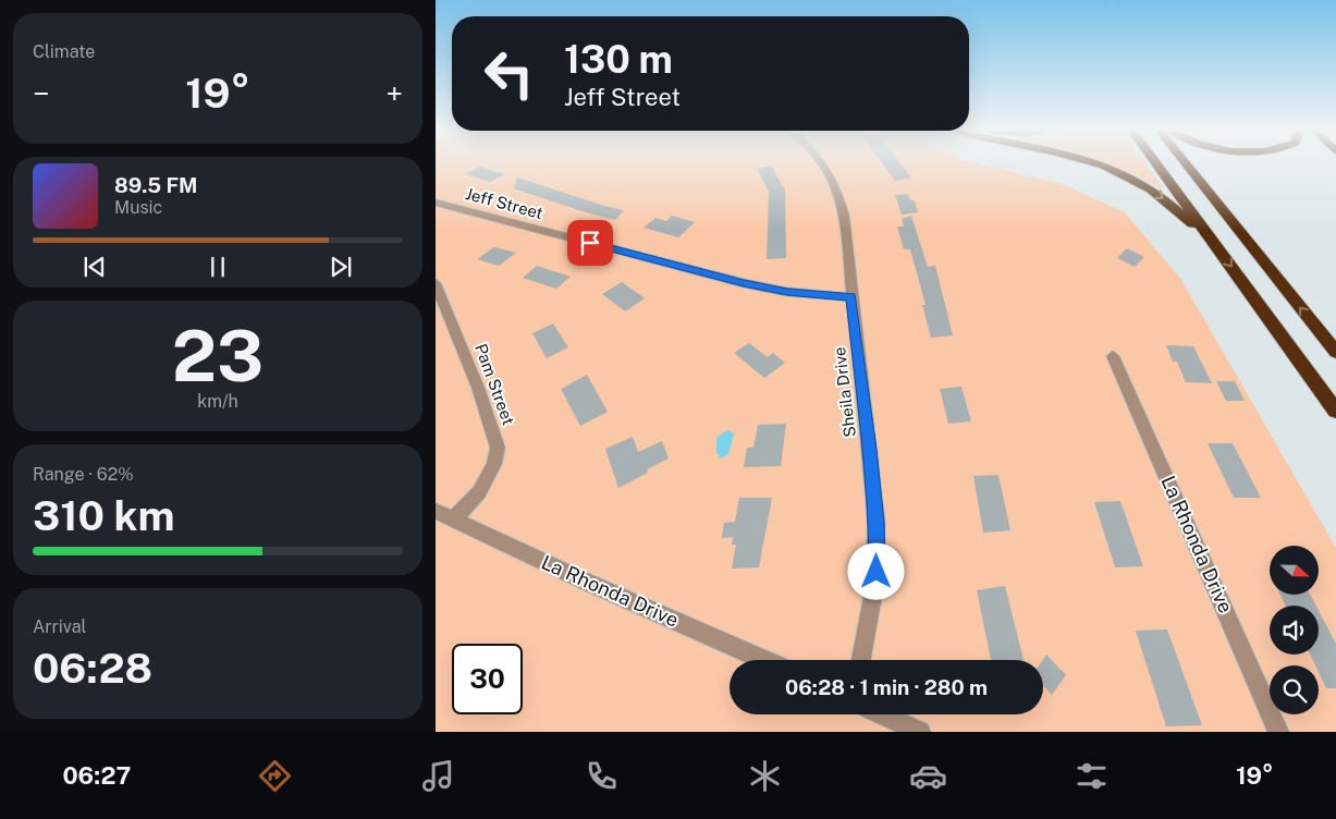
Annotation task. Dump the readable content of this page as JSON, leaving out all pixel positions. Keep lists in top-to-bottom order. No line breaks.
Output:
{"streets":{"street":["Jeff Street","Pam Street","Sheila Drive","La Rhonda Drive"]},"crossings":[["Jeff Street","Sheila Drive"],["Pam Street","La Rhonda Drive"]],"north":"right","page":{"tile":["Climate",["23","km/h"],["Range · 62%","310 km"],["Arrival","06:28"]],"turn":["130 m","Jeff Street"],"heat":["−","19°","+"],"song":["89.5 FM","Music"],"limit":"30","trip":"06:28 · 1 min · 280 m","tabs":["06:27","19°"]}}
